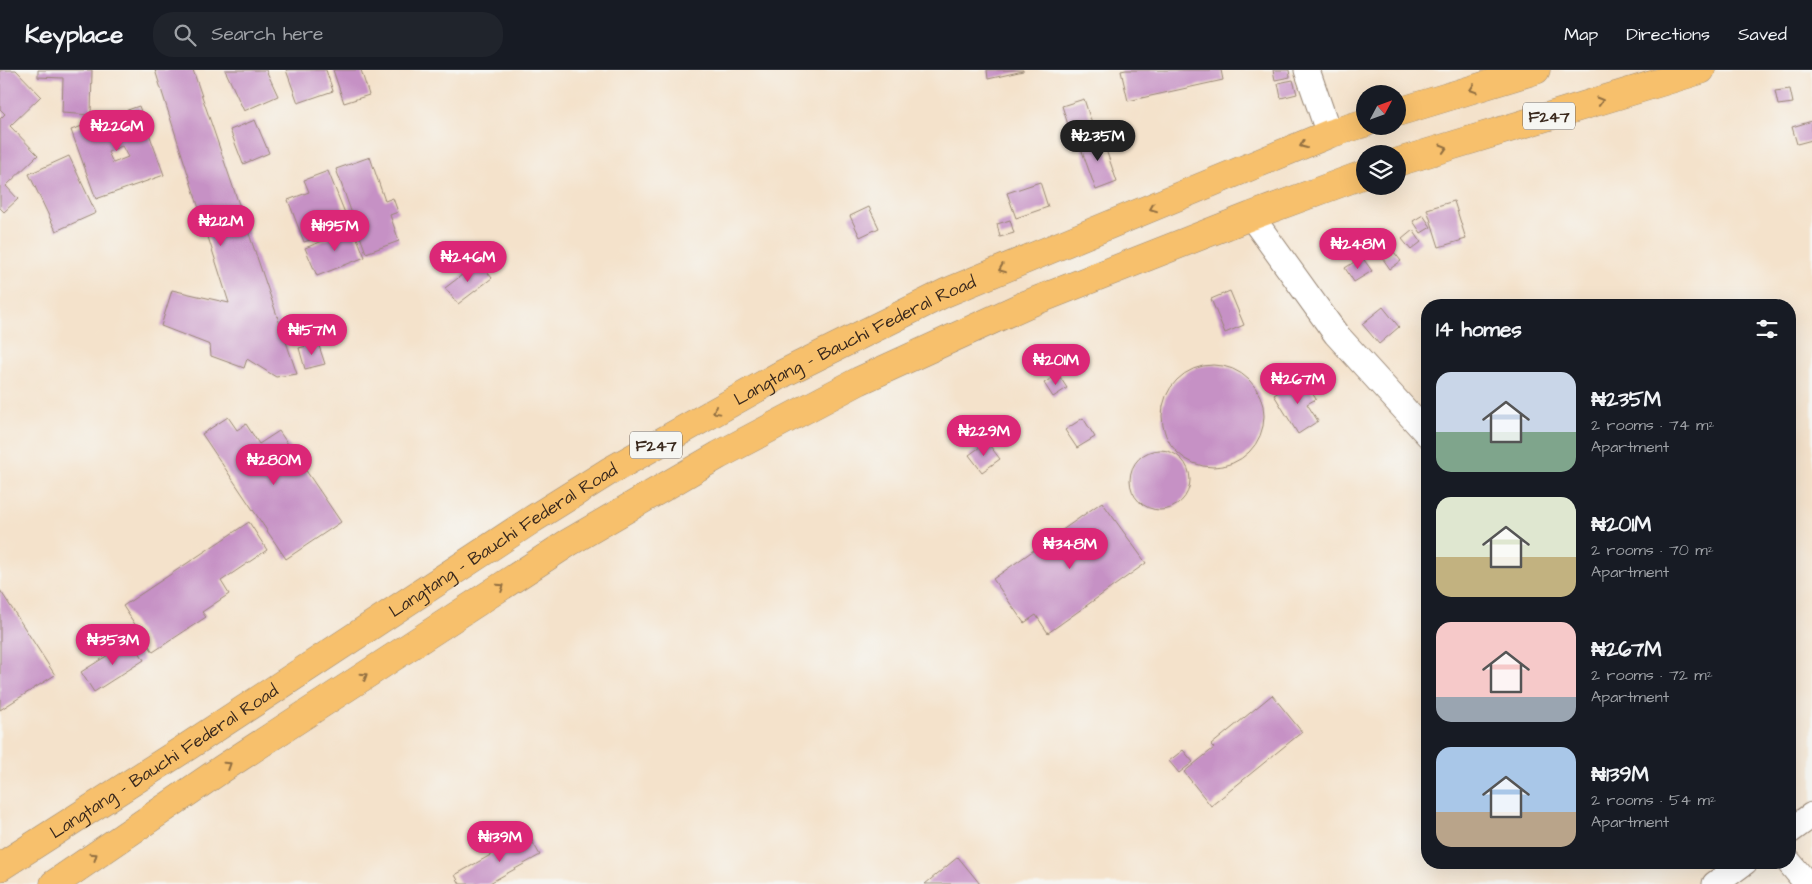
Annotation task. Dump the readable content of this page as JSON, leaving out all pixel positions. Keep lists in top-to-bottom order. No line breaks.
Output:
{"streets":{"main road":["F247","Langtang - Bauchi Federal Road"]},"north":"top right","page":{"header":"Keyplace","search":"Search here","nav":["Map","Directions","Saved"],"price":["₦226M","₦235M","₦212M","₦195M","₦248M","₦246M","₦157M","₦201M","₦267M","₦229M","₦280M","₦348M","₦353M","₦139M"],"heading":"14 homes","list":[{"name":"₦235M","note":"2 rooms · 74 m² · Apartment"},{"name":"₦201M","note":"2 rooms · 70 m² · Apartment"},{"name":"₦267M","note":"2 rooms · 72 m² · Apartment"},{"name":"₦139M","note":"2 rooms · 54 m² · Apartment"}]}}
